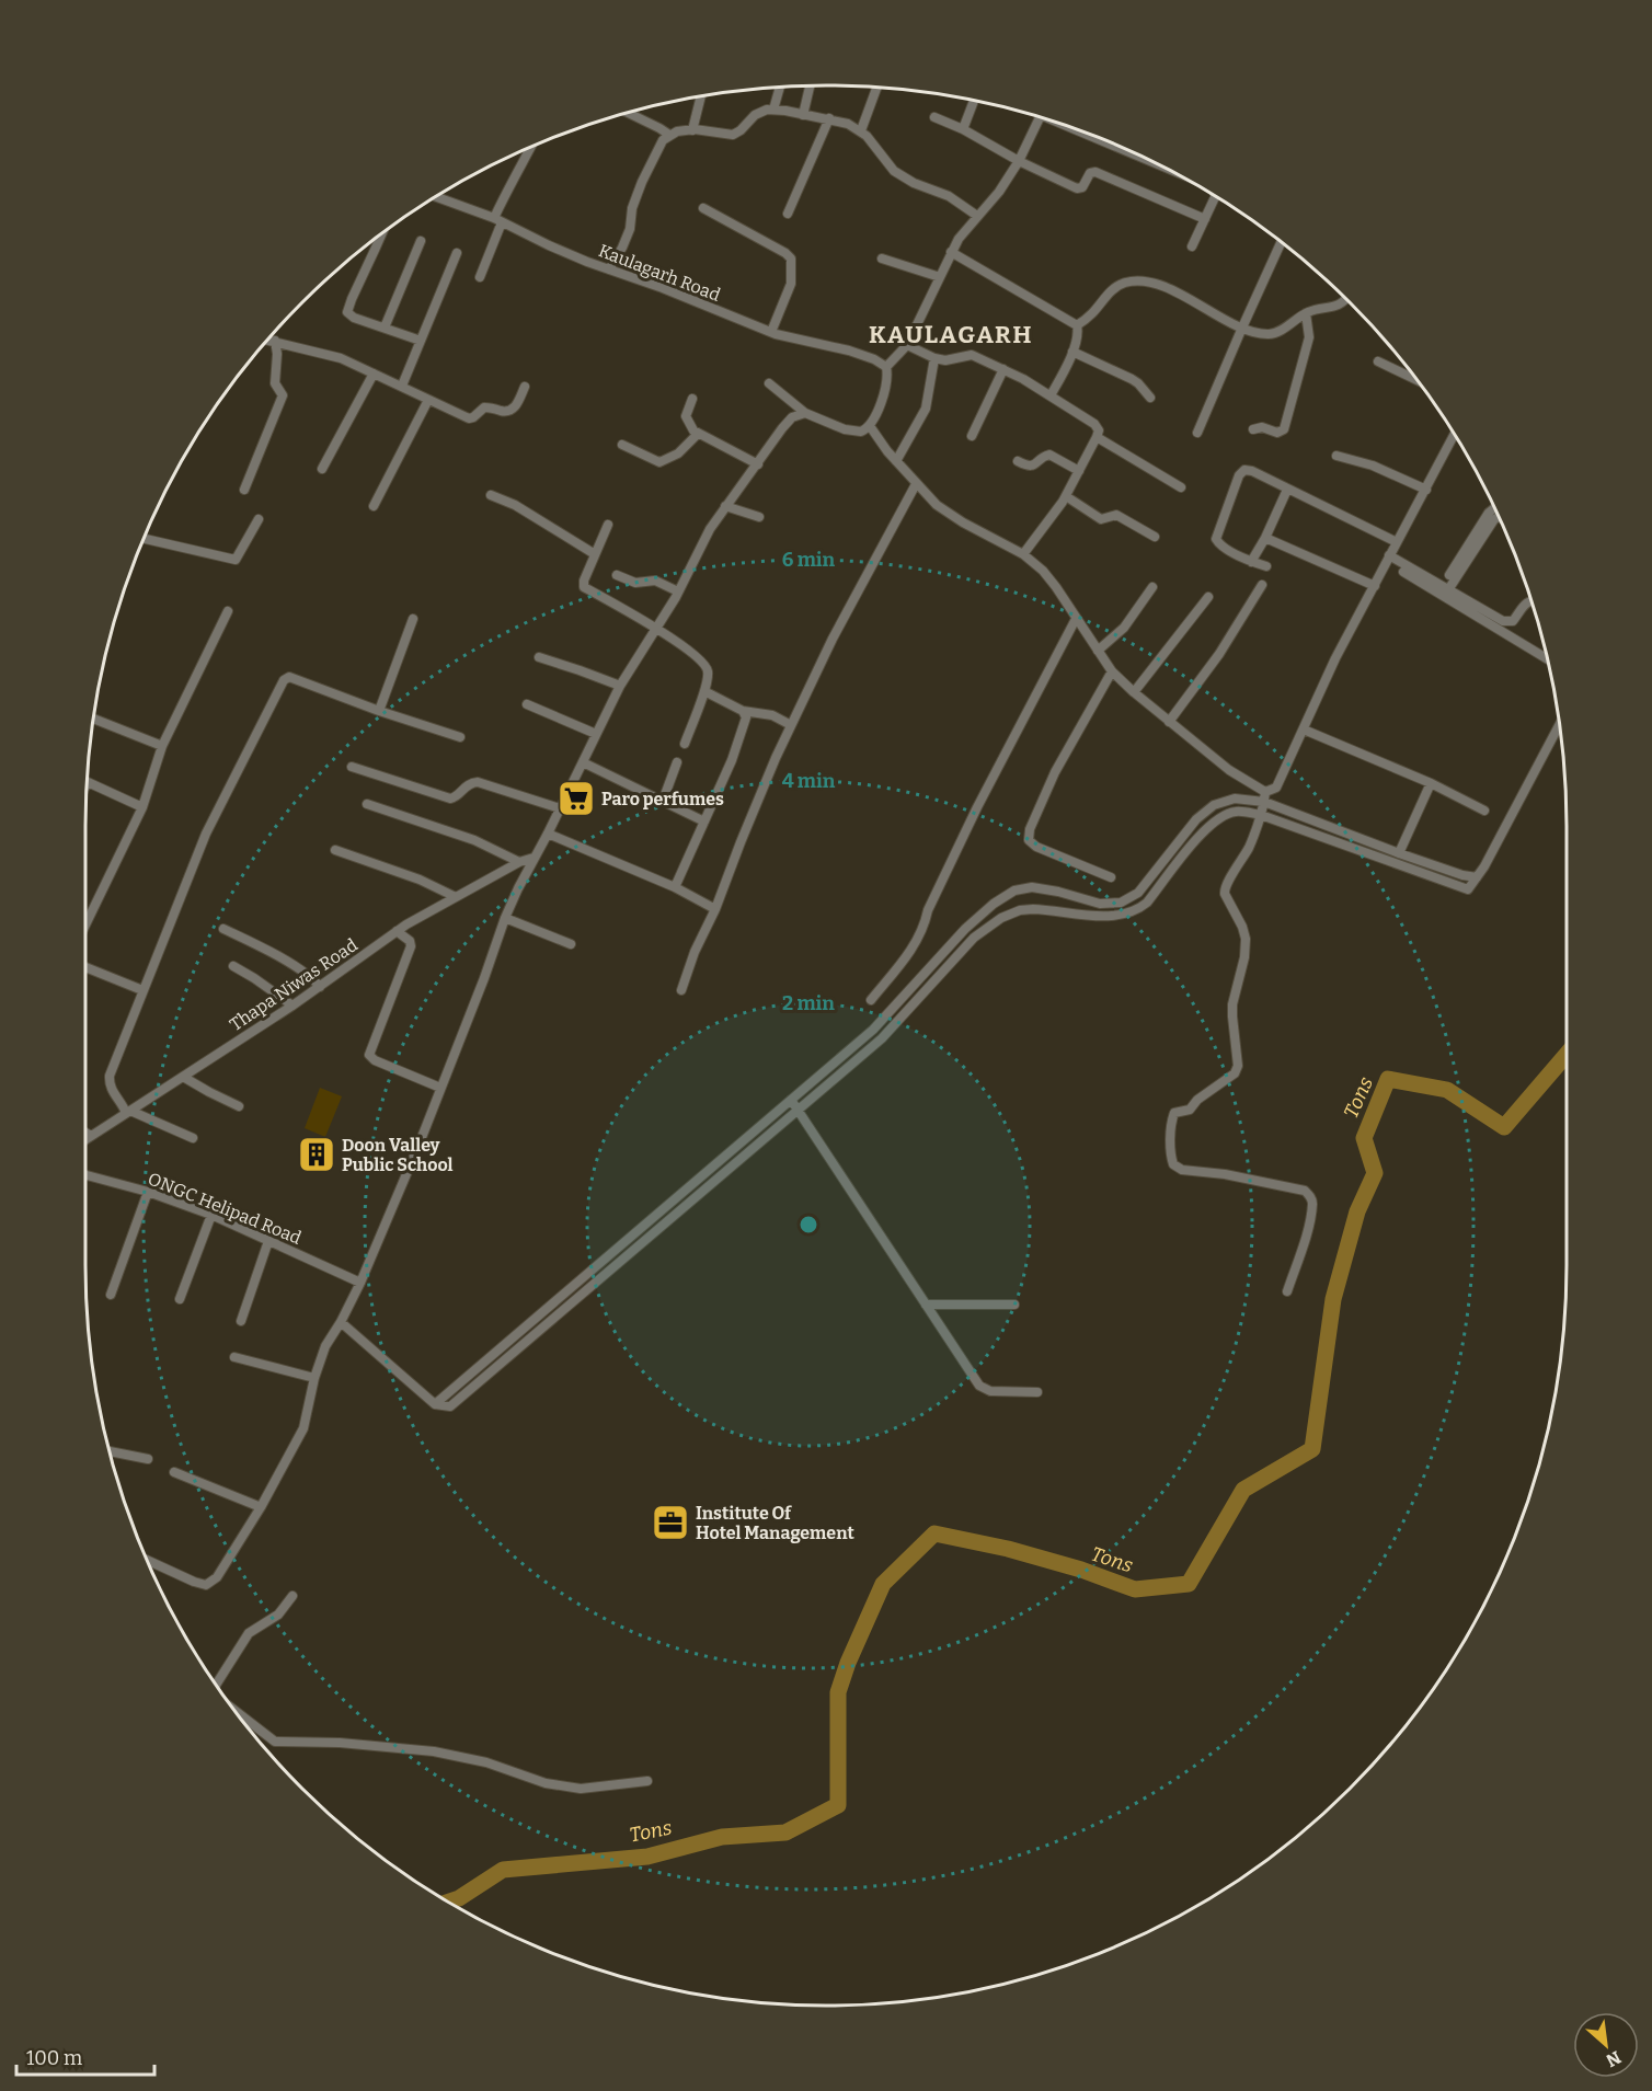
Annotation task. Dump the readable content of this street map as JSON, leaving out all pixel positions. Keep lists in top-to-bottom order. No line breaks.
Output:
{"streets":{"street":["Kaulagarh Road","Thapa Niwas Road","ONGC Helipad Road"]},"districts":["KAULAGARH"],"water":["Tons"],"places":{"supermarket":["Paro perfumes"],"building":["Doon Valley Public School"],"office":["Institute Of Hotel Management"]},"scale_bar":"100 m","north":"bottom right","rings":["6 min","4 min","2 min"]}
